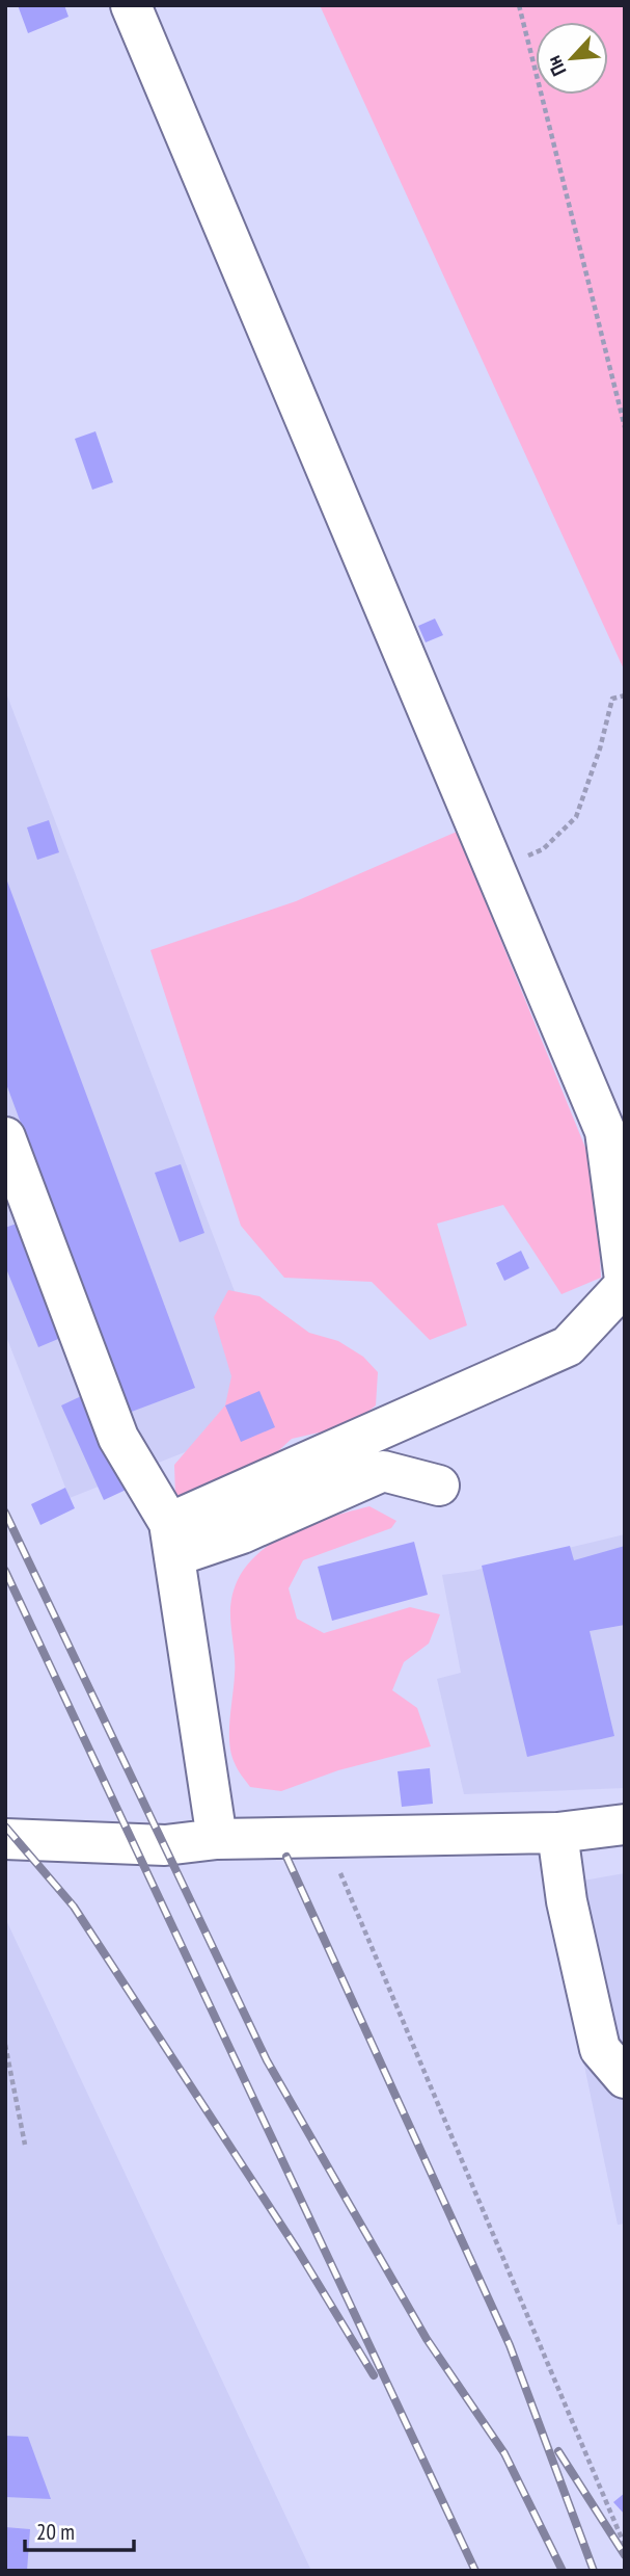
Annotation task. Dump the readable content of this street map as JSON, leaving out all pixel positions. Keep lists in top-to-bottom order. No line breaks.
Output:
{"scale_bar":"20 m","north":"bottom left"}
